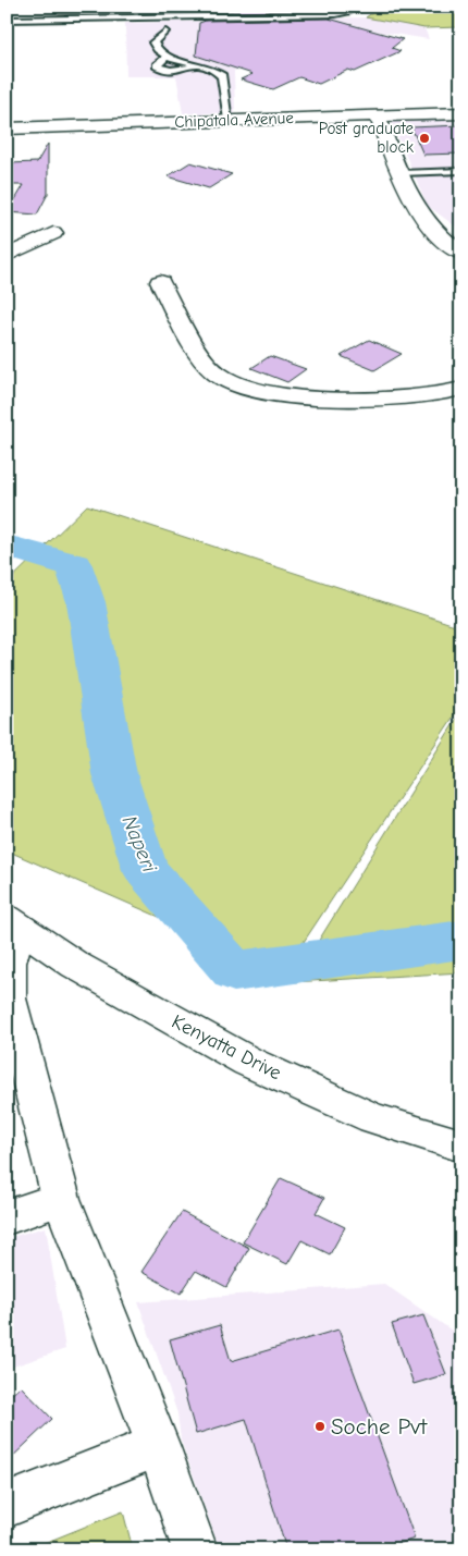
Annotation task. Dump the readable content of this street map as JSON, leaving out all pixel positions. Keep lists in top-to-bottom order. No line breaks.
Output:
{"streets":{"street":["Chipatala Avenue","Kenyatta Drive"]},"water":["Naperi"],"places":["Post graduate block","Soche Pvt"]}
